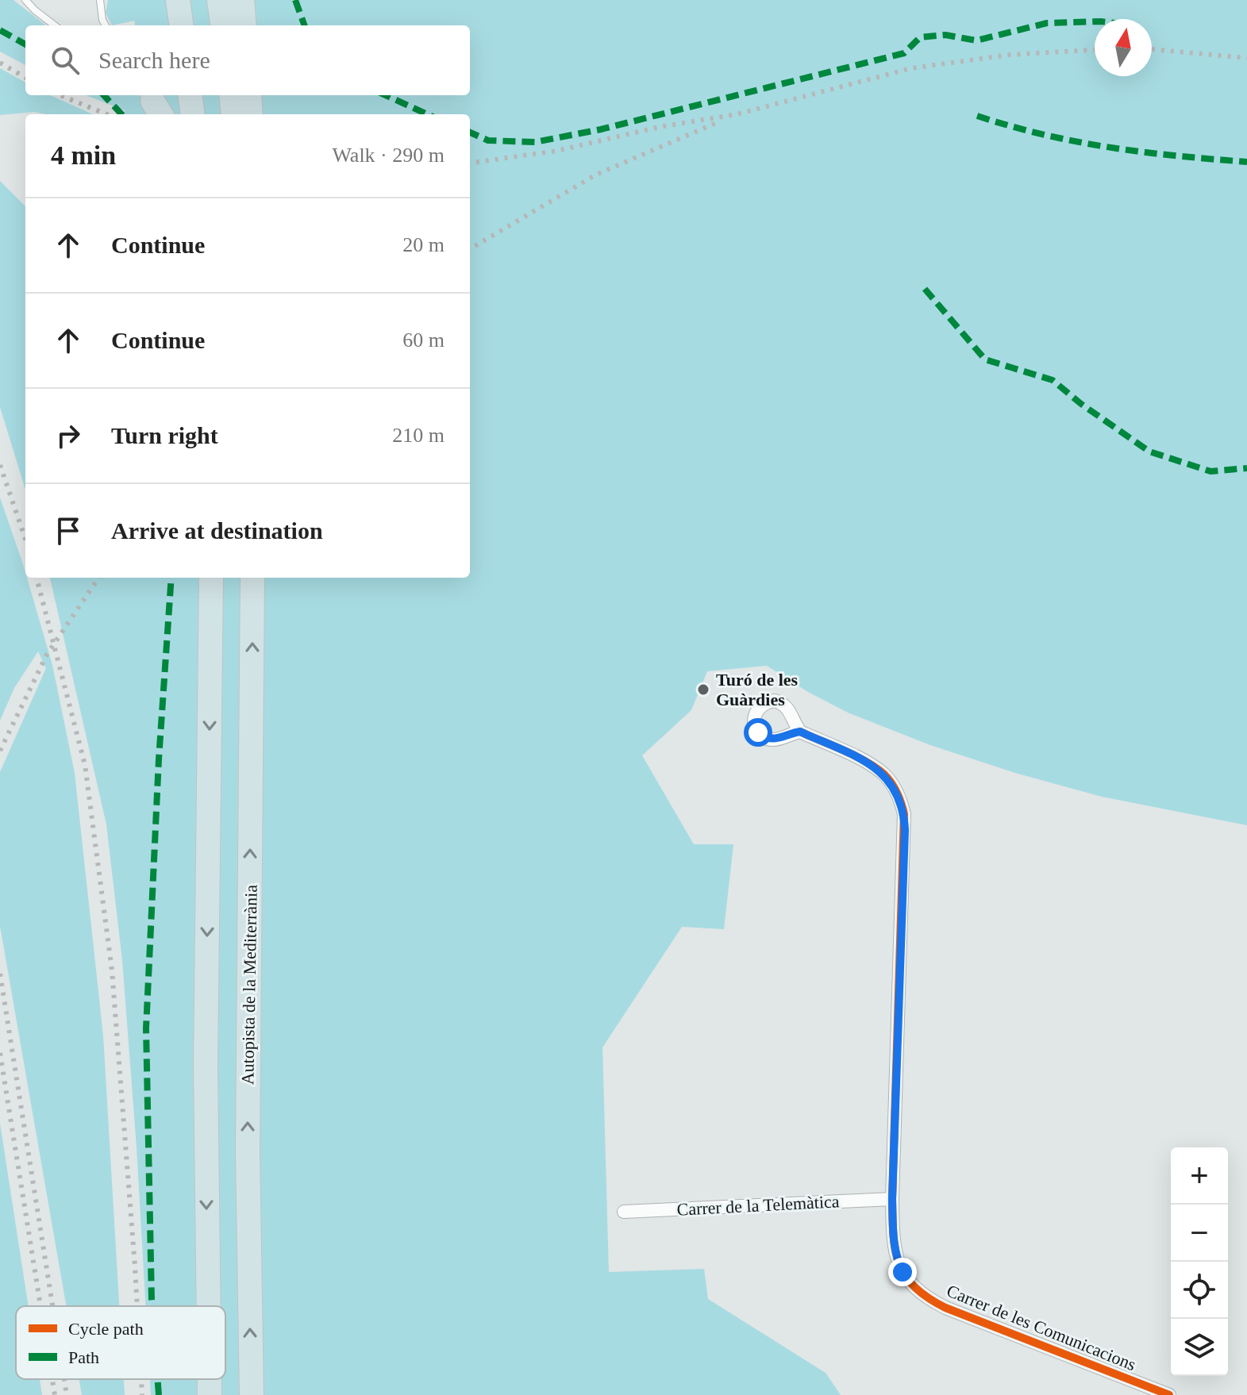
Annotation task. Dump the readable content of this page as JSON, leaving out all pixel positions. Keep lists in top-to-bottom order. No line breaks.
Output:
{"streets":{"highway":["Autopista de la Mediterrània"],"street":["Carrer de la Telemàtica","Carrer de les Comunicacions"]},"crossings":[["Carrer de la Telemàtica","Carrer de les Comunicacions"]],"places":["Turó de les Guàrdies"],"legend":["Cycle path","Path"],"north":"top","page":{"search":"Search here","heading":["4 min","Walk · 290 m"],"list":[["Continue","20 m"],["Continue","60 m"],["Turn right","210 m"],"Arrive at destination"],"map_buttons":["+","−"]}}
